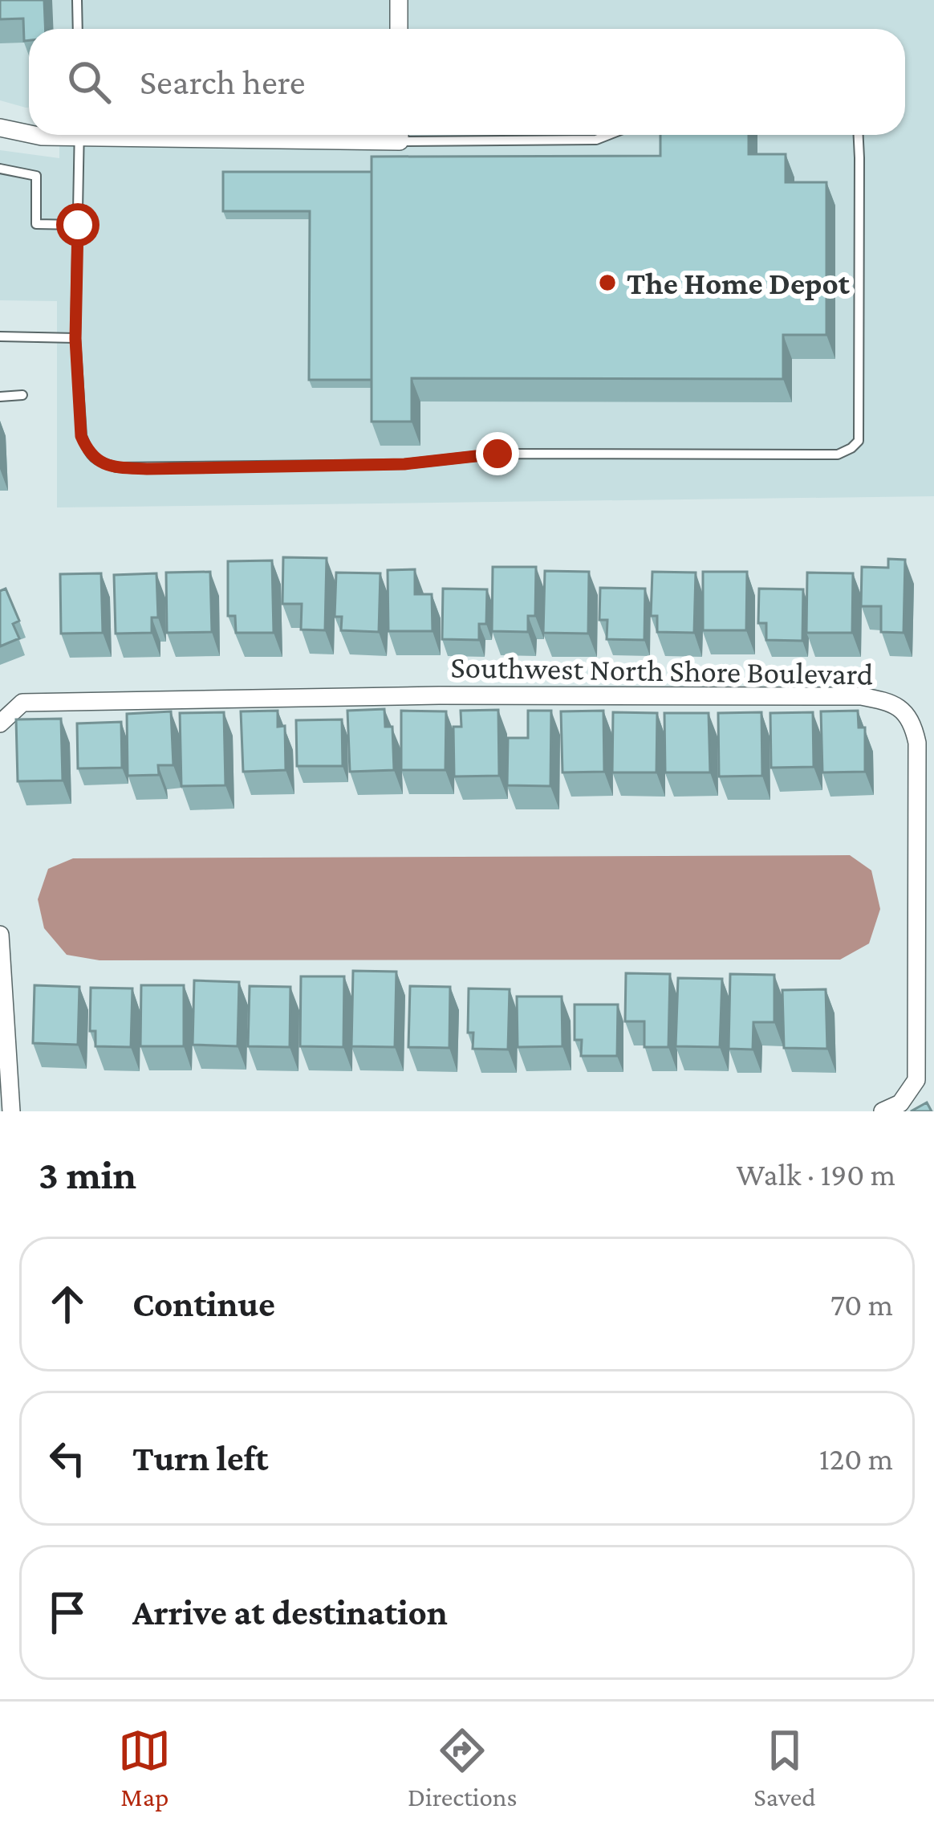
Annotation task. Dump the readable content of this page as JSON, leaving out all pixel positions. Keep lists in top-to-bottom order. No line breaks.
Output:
{"streets":{"street":["Southwest North Shore Boulevard"]},"places":["The Home Depot"],"page":{"search":"Search here","heading":["3 min","Walk · 190 m"],"list":[["Continue","70 m"],["Turn left","120 m"],"Arrive at destination"],"nav":["Map","Directions","Saved"]}}
